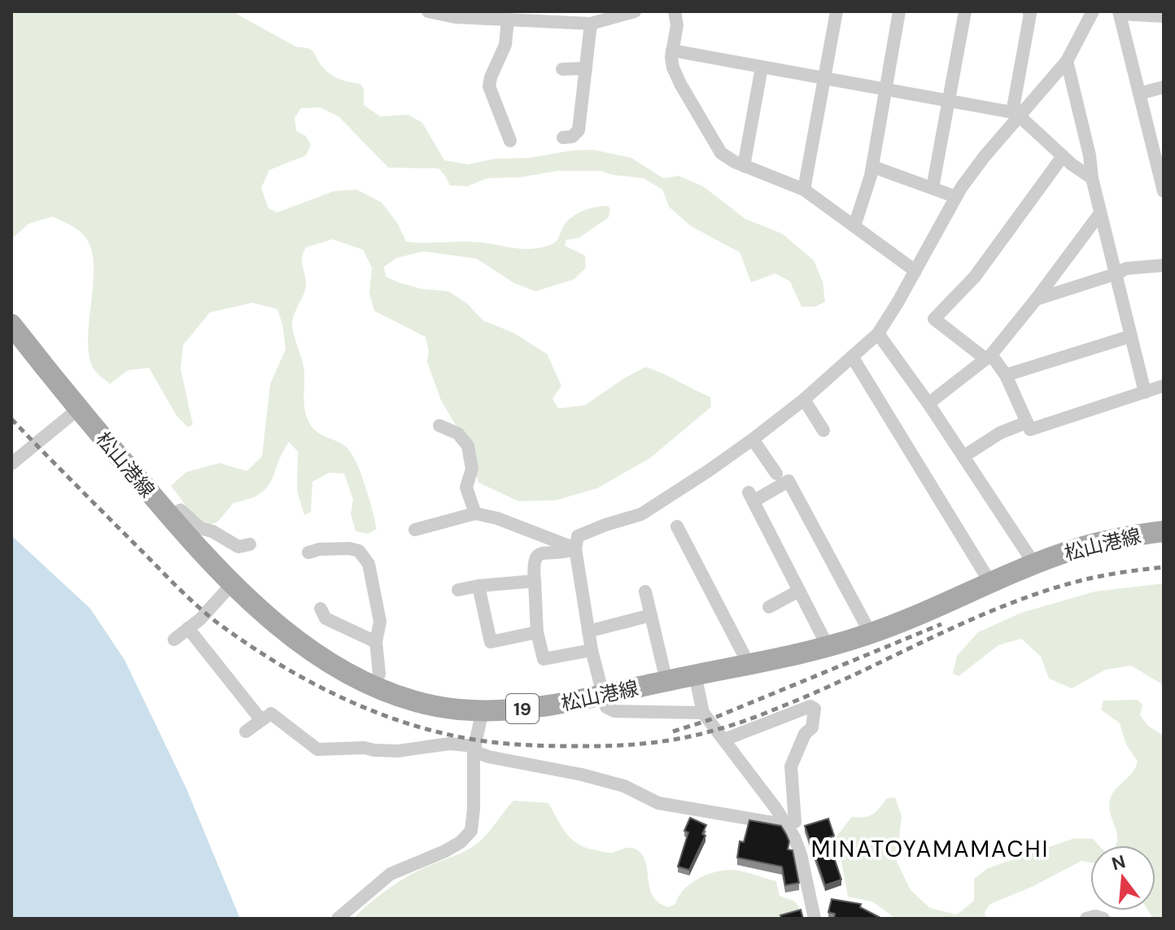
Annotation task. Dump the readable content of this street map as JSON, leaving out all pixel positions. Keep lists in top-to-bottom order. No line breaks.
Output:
{"streets":{"main road":["松山港線","19"]},"districts":["MINATOYAMAMACHI"],"north":"top"}
